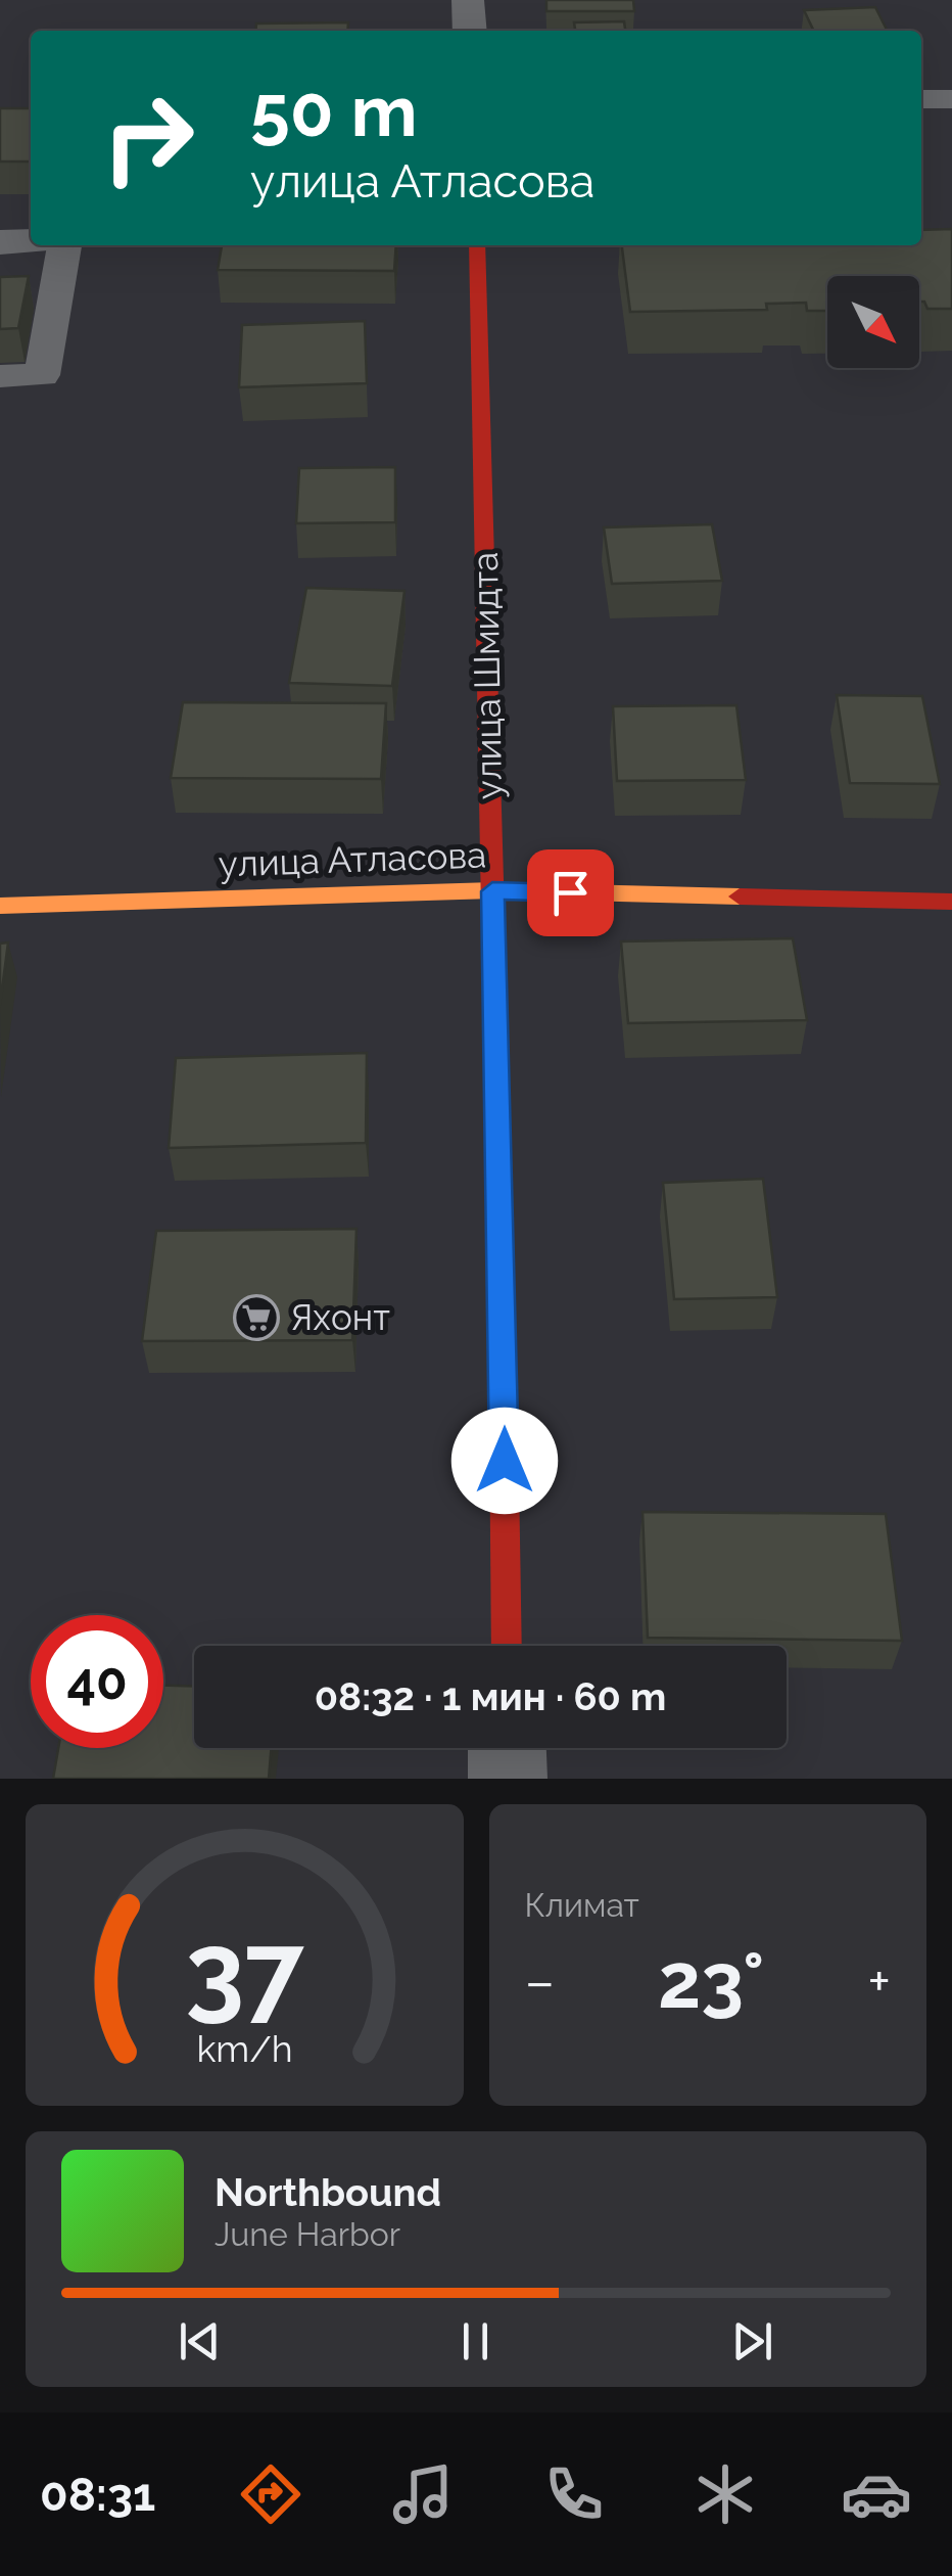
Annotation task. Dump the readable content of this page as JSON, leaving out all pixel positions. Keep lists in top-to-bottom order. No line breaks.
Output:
{"streets":{"street":["улица Шмидта","улица Атласова"]},"crossings":[["улица Шмидта","улица Атласова"]],"places":{"supermarket":["Яхонт"]},"north":"bottom right","page":{"turn":["50 m","улица Атласова"],"limit":"40","trip":"08:32 · 1 мин · 60 m","tile":"Климат","heat":["−","23°","+"],"song":["Northbound","June Harbor"],"tabs":"08:31","gauge":["37","km/h"]}}
